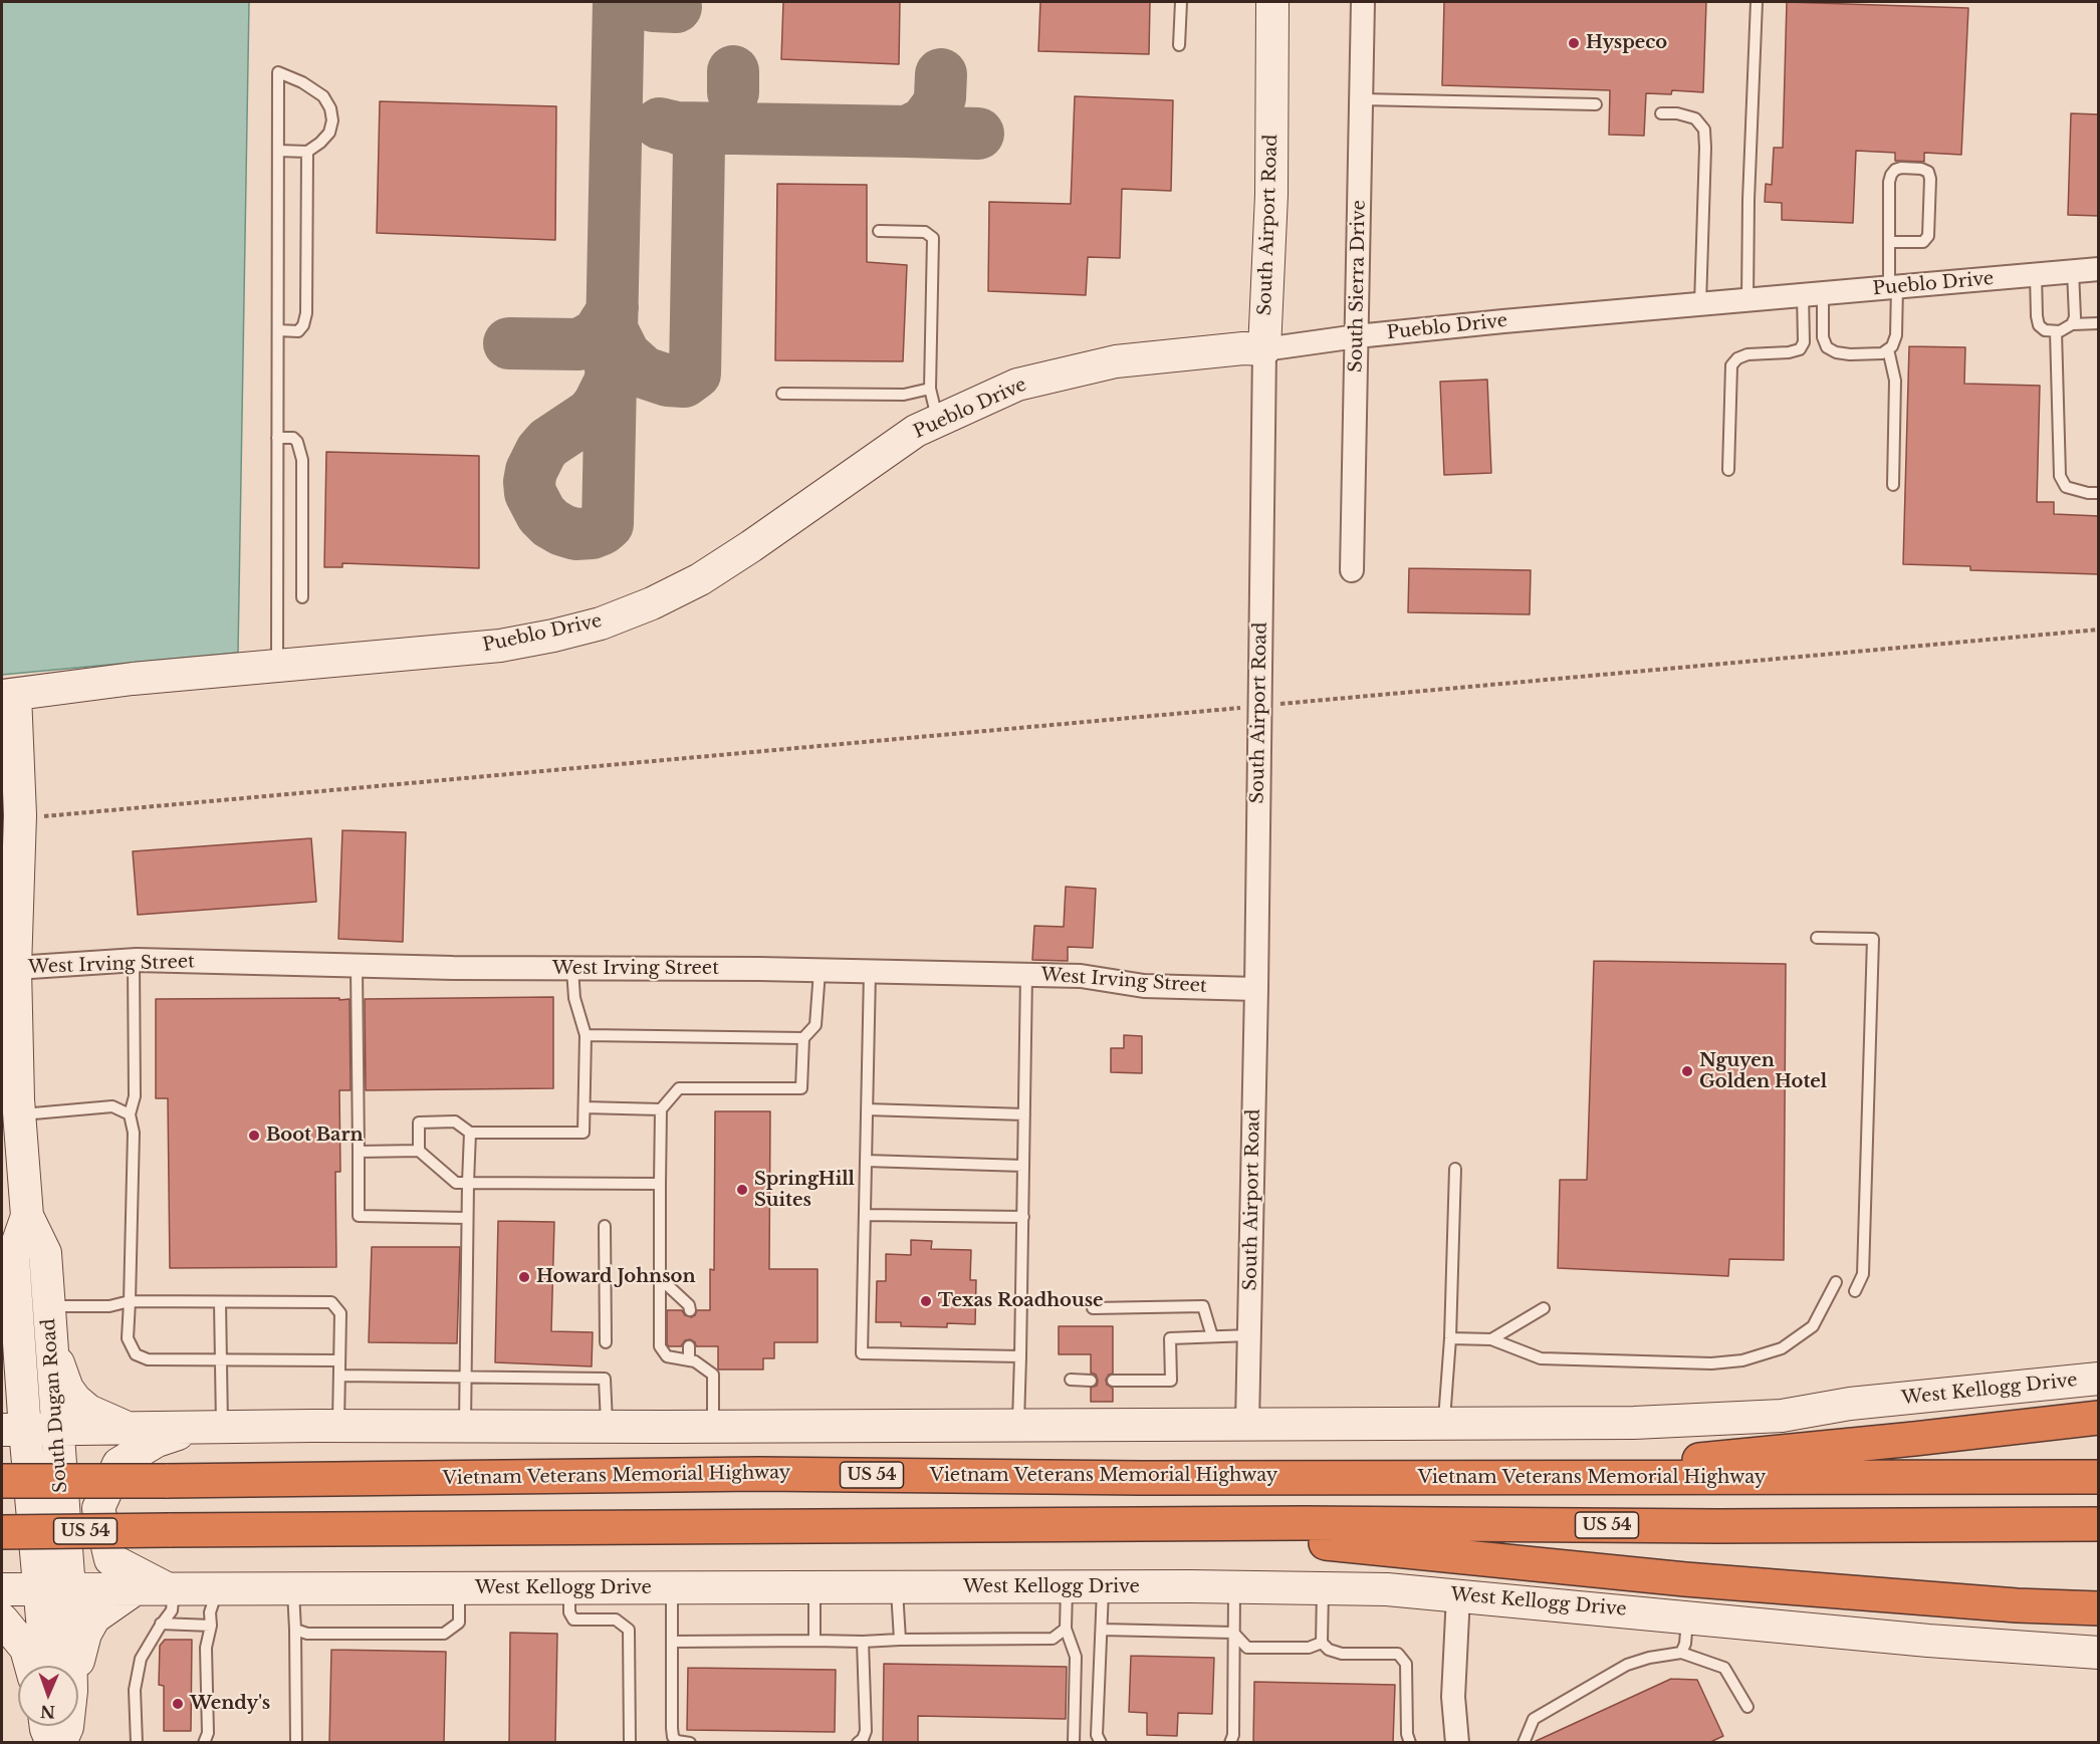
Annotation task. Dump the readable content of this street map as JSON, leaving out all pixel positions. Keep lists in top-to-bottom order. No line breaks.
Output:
{"streets":{"highway":["US 54","Vietnam Veterans Memorial Highway"],"main road":["South Airport Road","Pueblo Drive","West Kellogg Drive","South Dugan Road"],"street":["South Sierra Drive","West Irving Street"]},"crossings":[["South Airport Road","Pueblo Drive"],["South Airport Road","West Irving Street"],["South Airport Road","West Kellogg Drive"],["Pueblo Drive","South Sierra Drive"],["Pueblo Drive","South Dugan Road"],["West Irving Street","South Dugan Road"],["West Kellogg Drive","South Dugan Road"]],"places":["Hyspeco","Nguyen Golden Hotel","Boot Barn","SpringHill Suites","Howard Johnson","Texas Roadhouse","Wendy's"],"north":"bottom"}
